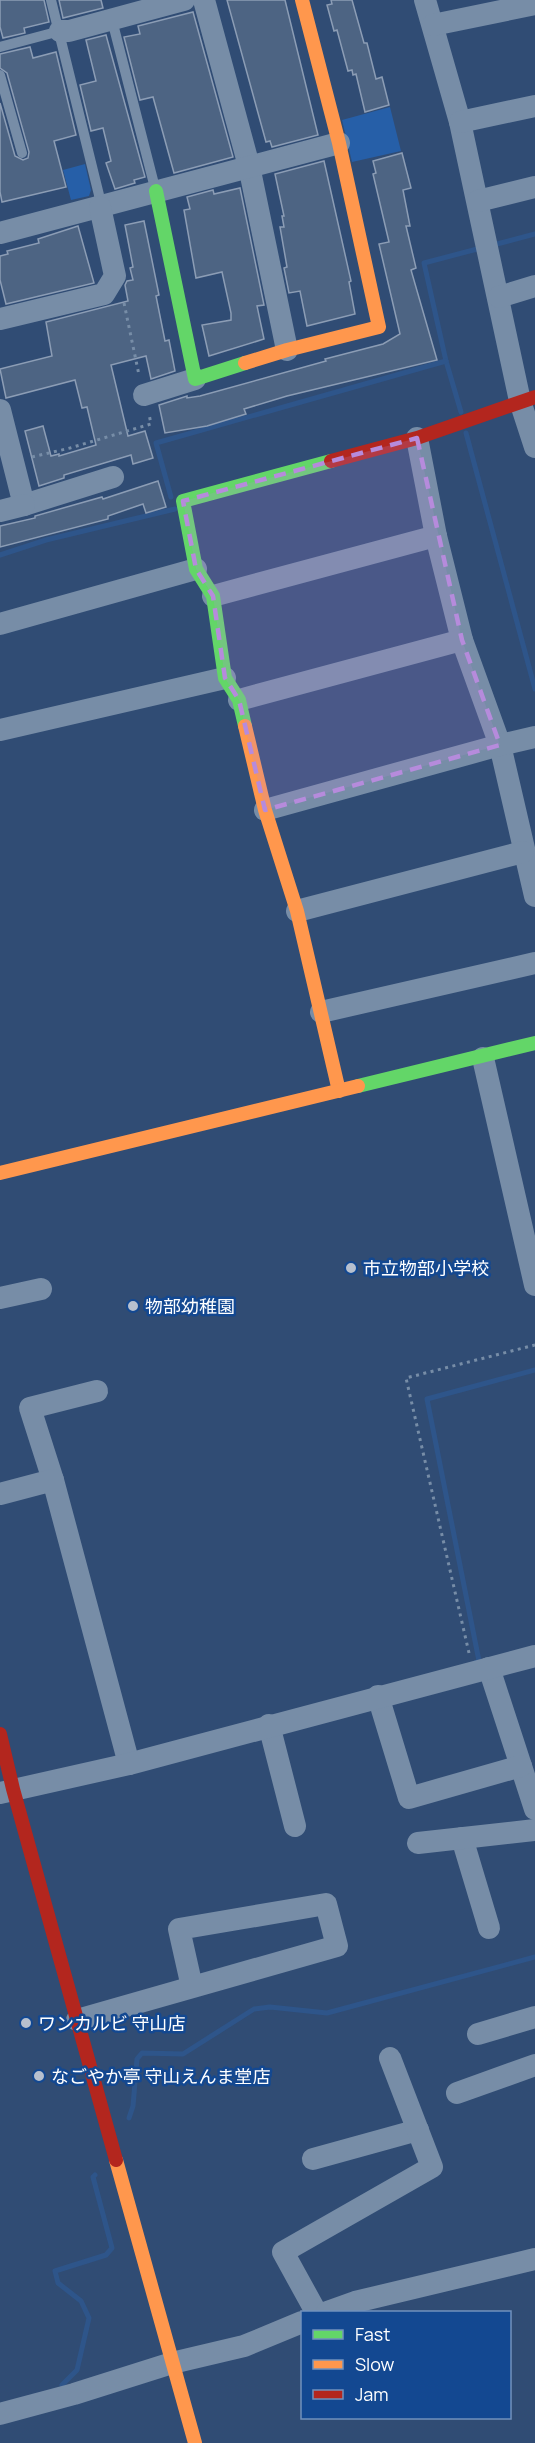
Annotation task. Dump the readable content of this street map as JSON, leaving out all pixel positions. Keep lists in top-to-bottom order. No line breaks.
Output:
{"places":["市立物部小学校","物部幼稚園","ワンカルビ 守山店","なごやか亭 守山えんま堂店"],"legend":["Fast","Slow","Jam"]}
